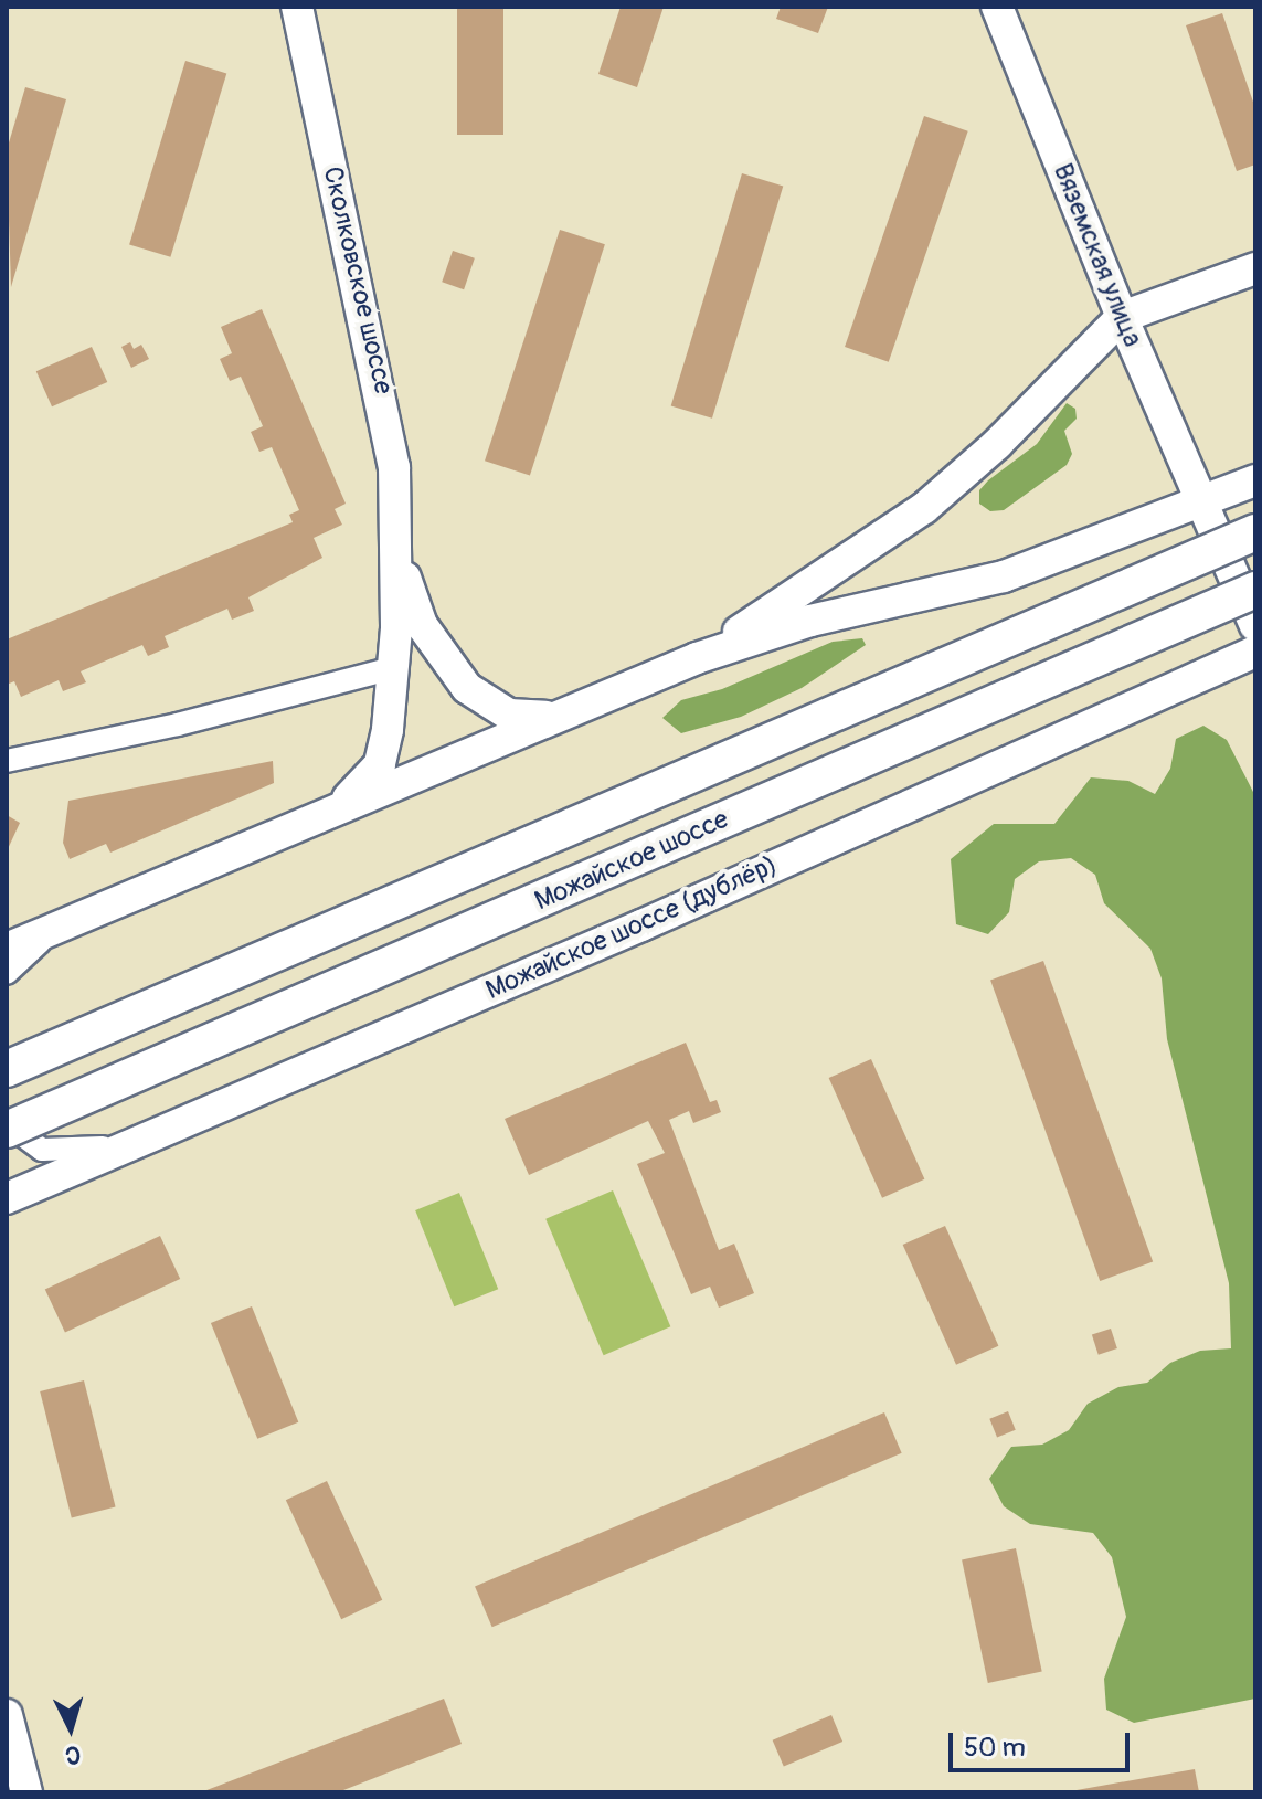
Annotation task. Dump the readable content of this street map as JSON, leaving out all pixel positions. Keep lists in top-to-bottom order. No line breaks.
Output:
{"streets":{"main road":["Вяземская улица","Сколковское шоссе","Можайское шоссе","Можайское шоссе (дублёр)"]},"scale_bar":"50 m","north":"bottom"}
